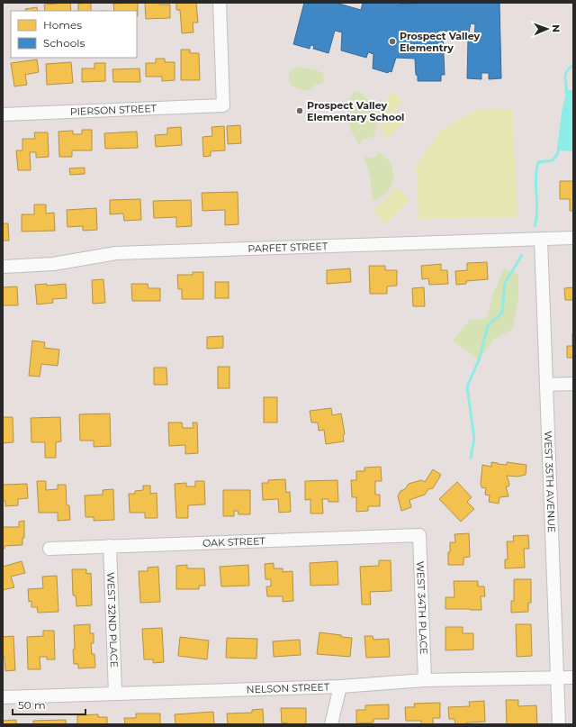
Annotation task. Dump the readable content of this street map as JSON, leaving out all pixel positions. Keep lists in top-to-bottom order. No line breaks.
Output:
{"streets":{"street":["PIERSON STREET","PARFET STREET","WEST 35TH AVENUE","OAK STREET","WEST 34TH PLACE","WEST 32ND PLACE","NELSON STREET"]},"crossings":[["PARFET STREET","WEST 35TH AVENUE"],["WEST 35TH AVENUE","NELSON STREET"],["OAK STREET","WEST 34TH PLACE"],["OAK STREET","WEST 32ND PLACE"],["WEST 34TH PLACE","NELSON STREET"],["WEST 32ND PLACE","NELSON STREET"]],"places":["Prospect Valley Elementry","Prospect Valley Elementary School"],"legend":["Homes","Schools"],"scale_bar":"50 m","north":"right"}
